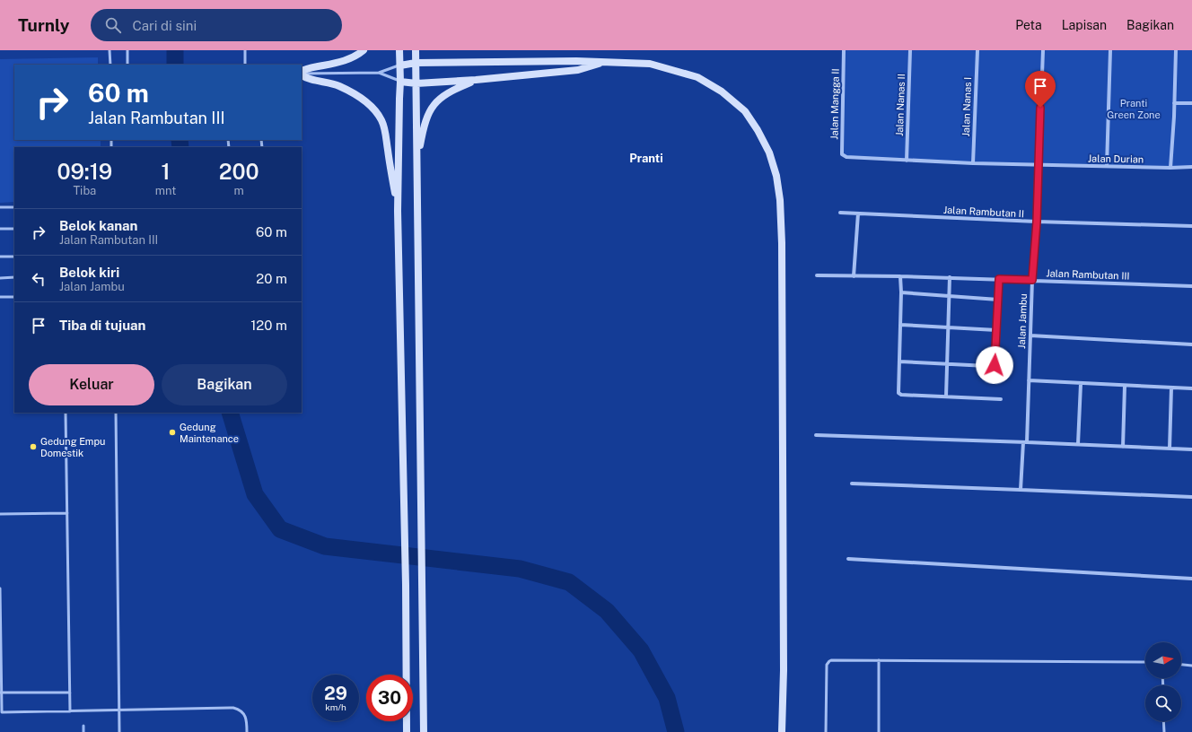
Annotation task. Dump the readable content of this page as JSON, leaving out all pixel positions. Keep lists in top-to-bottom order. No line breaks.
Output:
{"streets":{"street":["Jalan Mangga II","Jalan Nanas II","Jalan Nanas I","Jalan Durian","Jalan Rambutan II","Jalan Rambutan III","Jalan Jambu"]},"crossings":[["Jalan Mangga II","Jalan Durian"],["Jalan Nanas II","Jalan Durian"],["Jalan Nanas I","Jalan Durian"],["Jalan Durian","Jalan Jambu"],["Jalan Rambutan II","Jalan Jambu"],["Jalan Rambutan III","Jalan Jambu"]],"districts":["Pranti"],"parks":["Pranti Green Zone"],"places":["Gedung Maintenance","Gedung Empu Domestik"],"north":"right","page":{"header":"Turnly","search":"Cari di sini","nav":["Peta","Lapisan","Bagikan"],"turn":["60 m","Jalan Rambutan III"],"eta":["09:19","Tiba","1","mnt","200","m"],"list":[{"name":"Belok kanan","note":"Jalan Rambutan III","value":"60 m"},{"name":"Belok kiri","note":"Jalan Jambu","value":"20 m"},{"name":"Tiba di tujuan","value":"120 m"}],"buttons":["Keluar","Bagikan"],"speed":"29 km/h","limit":"30"}}
